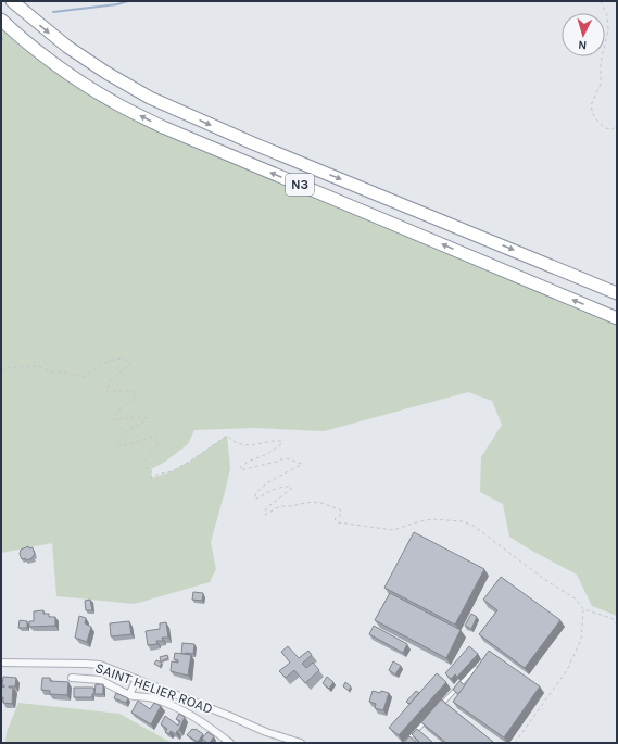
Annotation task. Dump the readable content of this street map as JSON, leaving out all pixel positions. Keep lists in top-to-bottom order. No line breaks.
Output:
{"streets":{"highway":["N3"],"street":["SAINT HELIER ROAD"]},"north":"bottom"}
